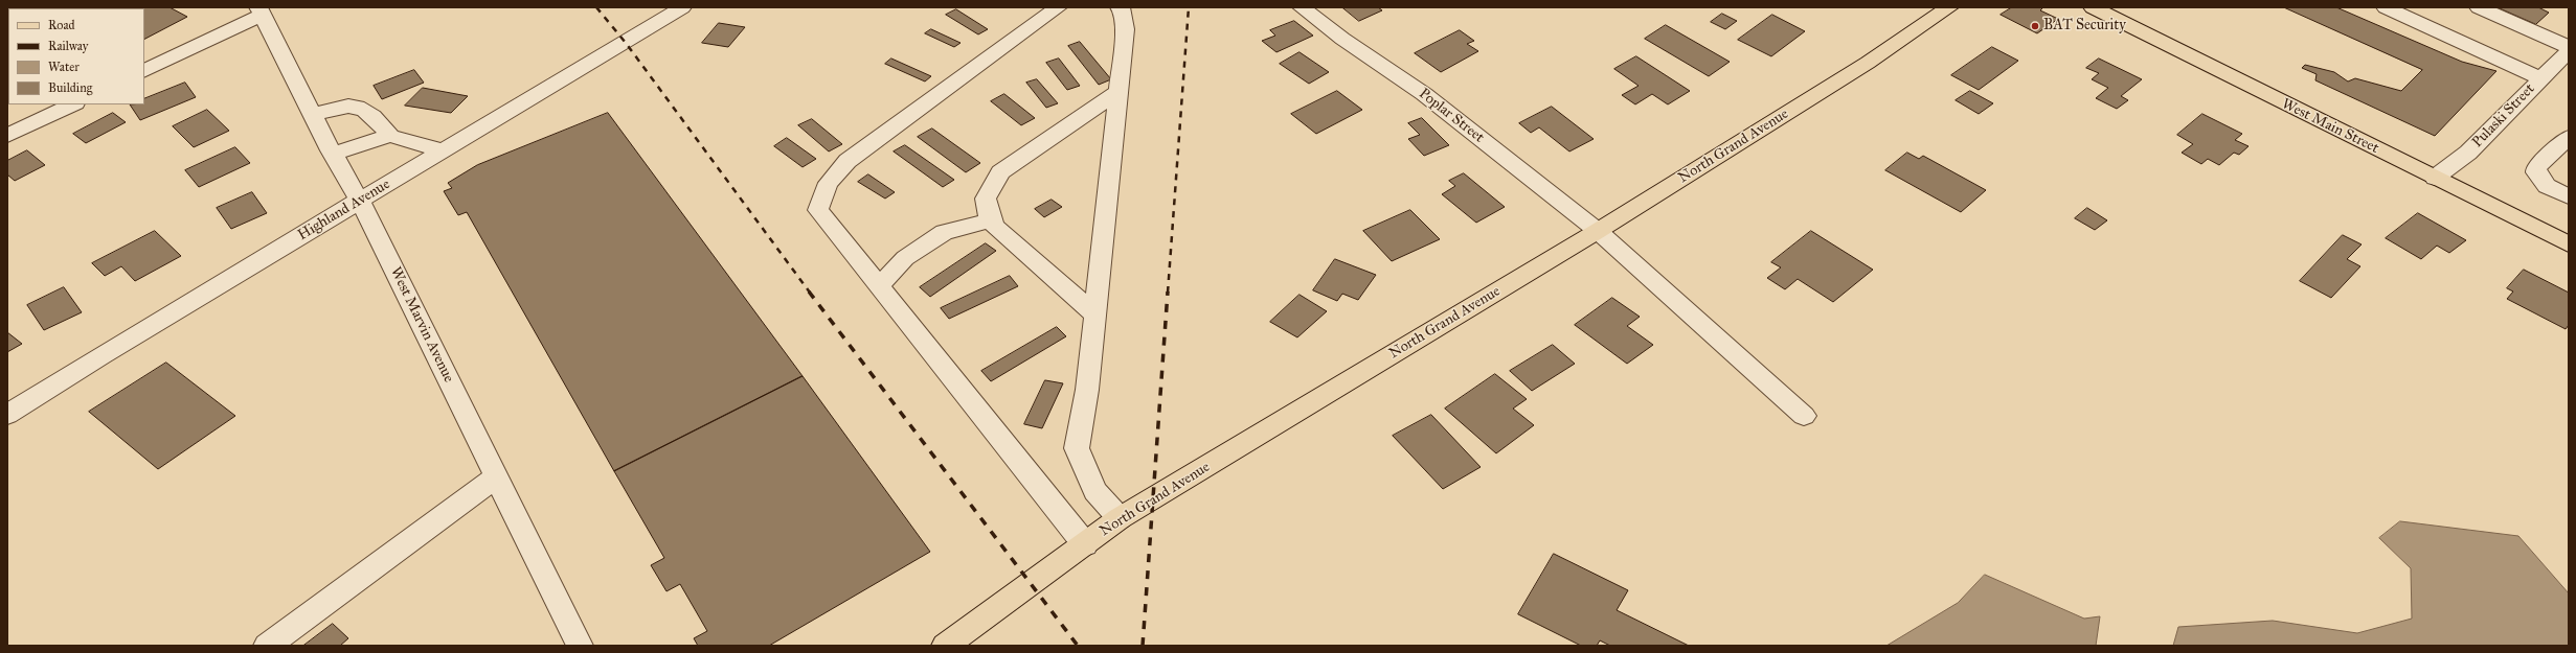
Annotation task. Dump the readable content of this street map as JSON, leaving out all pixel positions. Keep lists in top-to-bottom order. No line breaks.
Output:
{"streets":{"main road":["West Main Street","North Grand Avenue"],"street":["Poplar Street","Pulaski Street","Highland Avenue","West Marvin Avenue"]},"crossings":[["Poplar Street","North Grand Avenue"],["Pulaski Street","West Main Street"],["Highland Avenue","West Marvin Avenue"]],"places":["BAT Security"],"legend":["Road","Railway","Water","Building"]}
